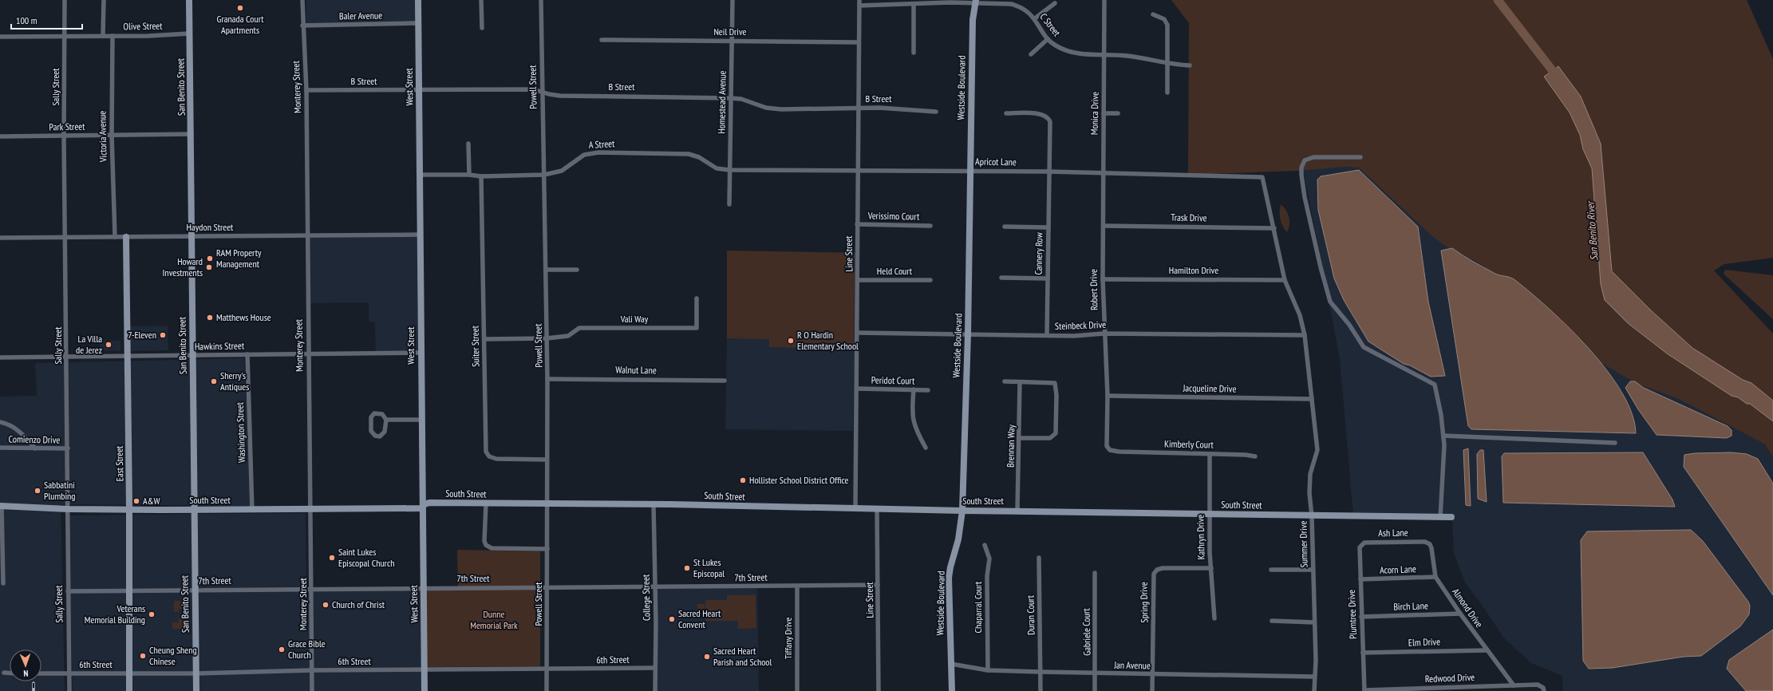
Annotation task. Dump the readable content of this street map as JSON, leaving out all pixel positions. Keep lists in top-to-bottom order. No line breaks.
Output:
{"streets":{"street":["Baler Avenue","C Street","Olive Street","Neil Drive","B Street","Sally Street","San Benito Street","Monterey Street","West Street","Powell Street","Westside Boulevard","Homestead Avenue","Monica Drive","Park Street","Victoria Avenue","A Street","Apricot Lane","Verissimo Court","Trask Drive","Haydon Street","Line Street","Cannery Row","Hamilton Drive","Held Court","Robert Drive","Vali Way","Steinbeck Drive","Hawkins Street","Suiter Street","Walnut Lane","Peridot Court","Jacqueline Drive","Washington Street","Comienzo Drive","Kimberly Court","Brennan Way","East Street","South Street","Ash Lane","Kathryn Drive","Summer Drive","Acorn Lane","7th Street","College Street","Spring Drive","Birch Lane","Chaparral Court","Almond Drive","Plumtree Drive","Duran Court","Gabriele Court","Tiffany Drive","Elm Drive","6th Street","Jan Avenue","Redwood Drive"]},"crossings":[["Baler Avenue","Monterey Street"],["Baler Avenue","West Street"],["C Street","Westside Boulevard"],["C Street","Monica Drive"],["C Street","Line Street"],["Olive Street","Sally Street"],["Olive Street","San Benito Street"],["Olive Street","Victoria Avenue"],["Neil Drive","Homestead Avenue"],["Neil Drive","Line Street"],["B Street","Monterey Street"],["B Street","West Street"],["B Street","Powell Street"],["B Street","Homestead Avenue"],["B Street","Line Street"],["Sally Street","Park Street"],["Sally Street","Haydon Street"],["Sally Street","Hawkins Street"],["Sally Street","Comienzo Drive"],["Sally Street","South Street"],["Sally Street","7th Street"],["Sally Street","6th Street"],["San Benito Street","Park Street"],["San Benito Street","Haydon Street"],["San Benito Street","Hawkins Street"],["San Benito Street","South Street"],["San Benito Street","7th Street"],["San Benito Street","6th Street"],["Monterey Street","Haydon Street"],["Monterey Street","Hawkins Street"],["Monterey Street","South Street"],["Monterey Street","7th Street"],["Monterey Street","6th Street"],["West Street","A Street"],["West Street","Haydon Street"],["West Street","Hawkins Street"],["West Street","South Street"],["West Street","7th Street"],["West Street","6th Street"],["Powell Street","A Street"],["Powell Street","Vali Way"],["Powell Street","Suiter Street"],["Powell Street","Walnut Lane"],["Powell Street","South Street"],["Powell Street","7th Street"],["Powell Street","6th Street"],["Westside Boulevard","Apricot Lane"],["Westside Boulevard","Steinbeck Drive"],["Westside Boulevard","South Street"],["Westside Boulevard","Jan Avenue"],["Homestead Avenue","A Street"],["Homestead Avenue","Apricot Lane"],["Monica Drive","Apricot Lane"],["Monica Drive","Robert Drive"],["Park Street","Victoria Avenue"],["Victoria Avenue","Haydon Street"],["A Street","Apricot Lane"],["A Street","Suiter Street"],["Apricot Lane","Line Street"],["Apricot Lane","Cannery Row"],["Apricot Lane","Robert Drive"],["Apricot Lane","Summer Drive"],["Verissimo Court","Line Street"],["Trask Drive","Robert Drive"],["Trask Drive","Summer Drive"],["Haydon Street","East Street"],["Line Street","Held Court"],["Line Street","Steinbeck Drive"],["Line Street","Peridot Court"],["Line Street","South Street"],["Line Street","7th Street"],["Cannery Row","Steinbeck Drive"],["Hamilton Drive","Robert Drive"],["Hamilton Drive","Summer Drive"],["Robert Drive","Steinbeck Drive"],["Robert Drive","Jacqueline Drive"],["Robert Drive","Kimberly Court"],["Steinbeck Drive","Summer Drive"],["Hawkins Street","Washington Street"],["Hawkins Street","East Street"],["Jacqueline Drive","Summer Drive"],["Washington Street","South Street"],["Kimberly Court","Kathryn Drive"],["Brennan Way","South Street"],["East Street","South Street"],["East Street","7th Street"],["East Street","6th Street"],["South Street","Kathryn Drive"],["South Street","Summer Drive"],["South Street","College Street"],["Ash Lane","Almond Drive"],["Ash Lane","Plumtree Drive"],["Kathryn Drive","Spring Drive"],["Summer Drive","Jan Avenue"],["Acorn Lane","Almond Drive"],["Acorn Lane","Plumtree Drive"],["7th Street","College Street"],["7th Street","Tiffany Drive"],["College Street","6th Street"],["Spring Drive","Jan Avenue"],["Birch Lane","Almond Drive"],["Birch Lane","Plumtree Drive"],["Chaparral Court","Jan Avenue"],["Almond Drive","Elm Drive"],["Almond Drive","Redwood Drive"],["Plumtree Drive","Elm Drive"],["Plumtree Drive","Redwood Drive"],["Duran Court","Jan Avenue"],["Gabriele Court","Jan Avenue"]],"water":["San Benito River"],"parks":["Dunne Memorial Park"],"places":["Granada Court Apartments","RAM Property Management","Howard Investments","Matthews House","7-Eleven","R O Hardin Elementary School","La Villa de Jerez","Sherry's Antiques","Hollister School District Office","Sabbatini Plumbing","A&W","Saint Lukes Episcopal Church","St Lukes Episcopal","Church of Christ","Veterans Memorial Building","Sacred Heart Convent","Grace Bible Church","Cheung Sheng Chinese","Sacred Heart Parish and School"],"scale_bar":"100 m","north":"bottom"}
